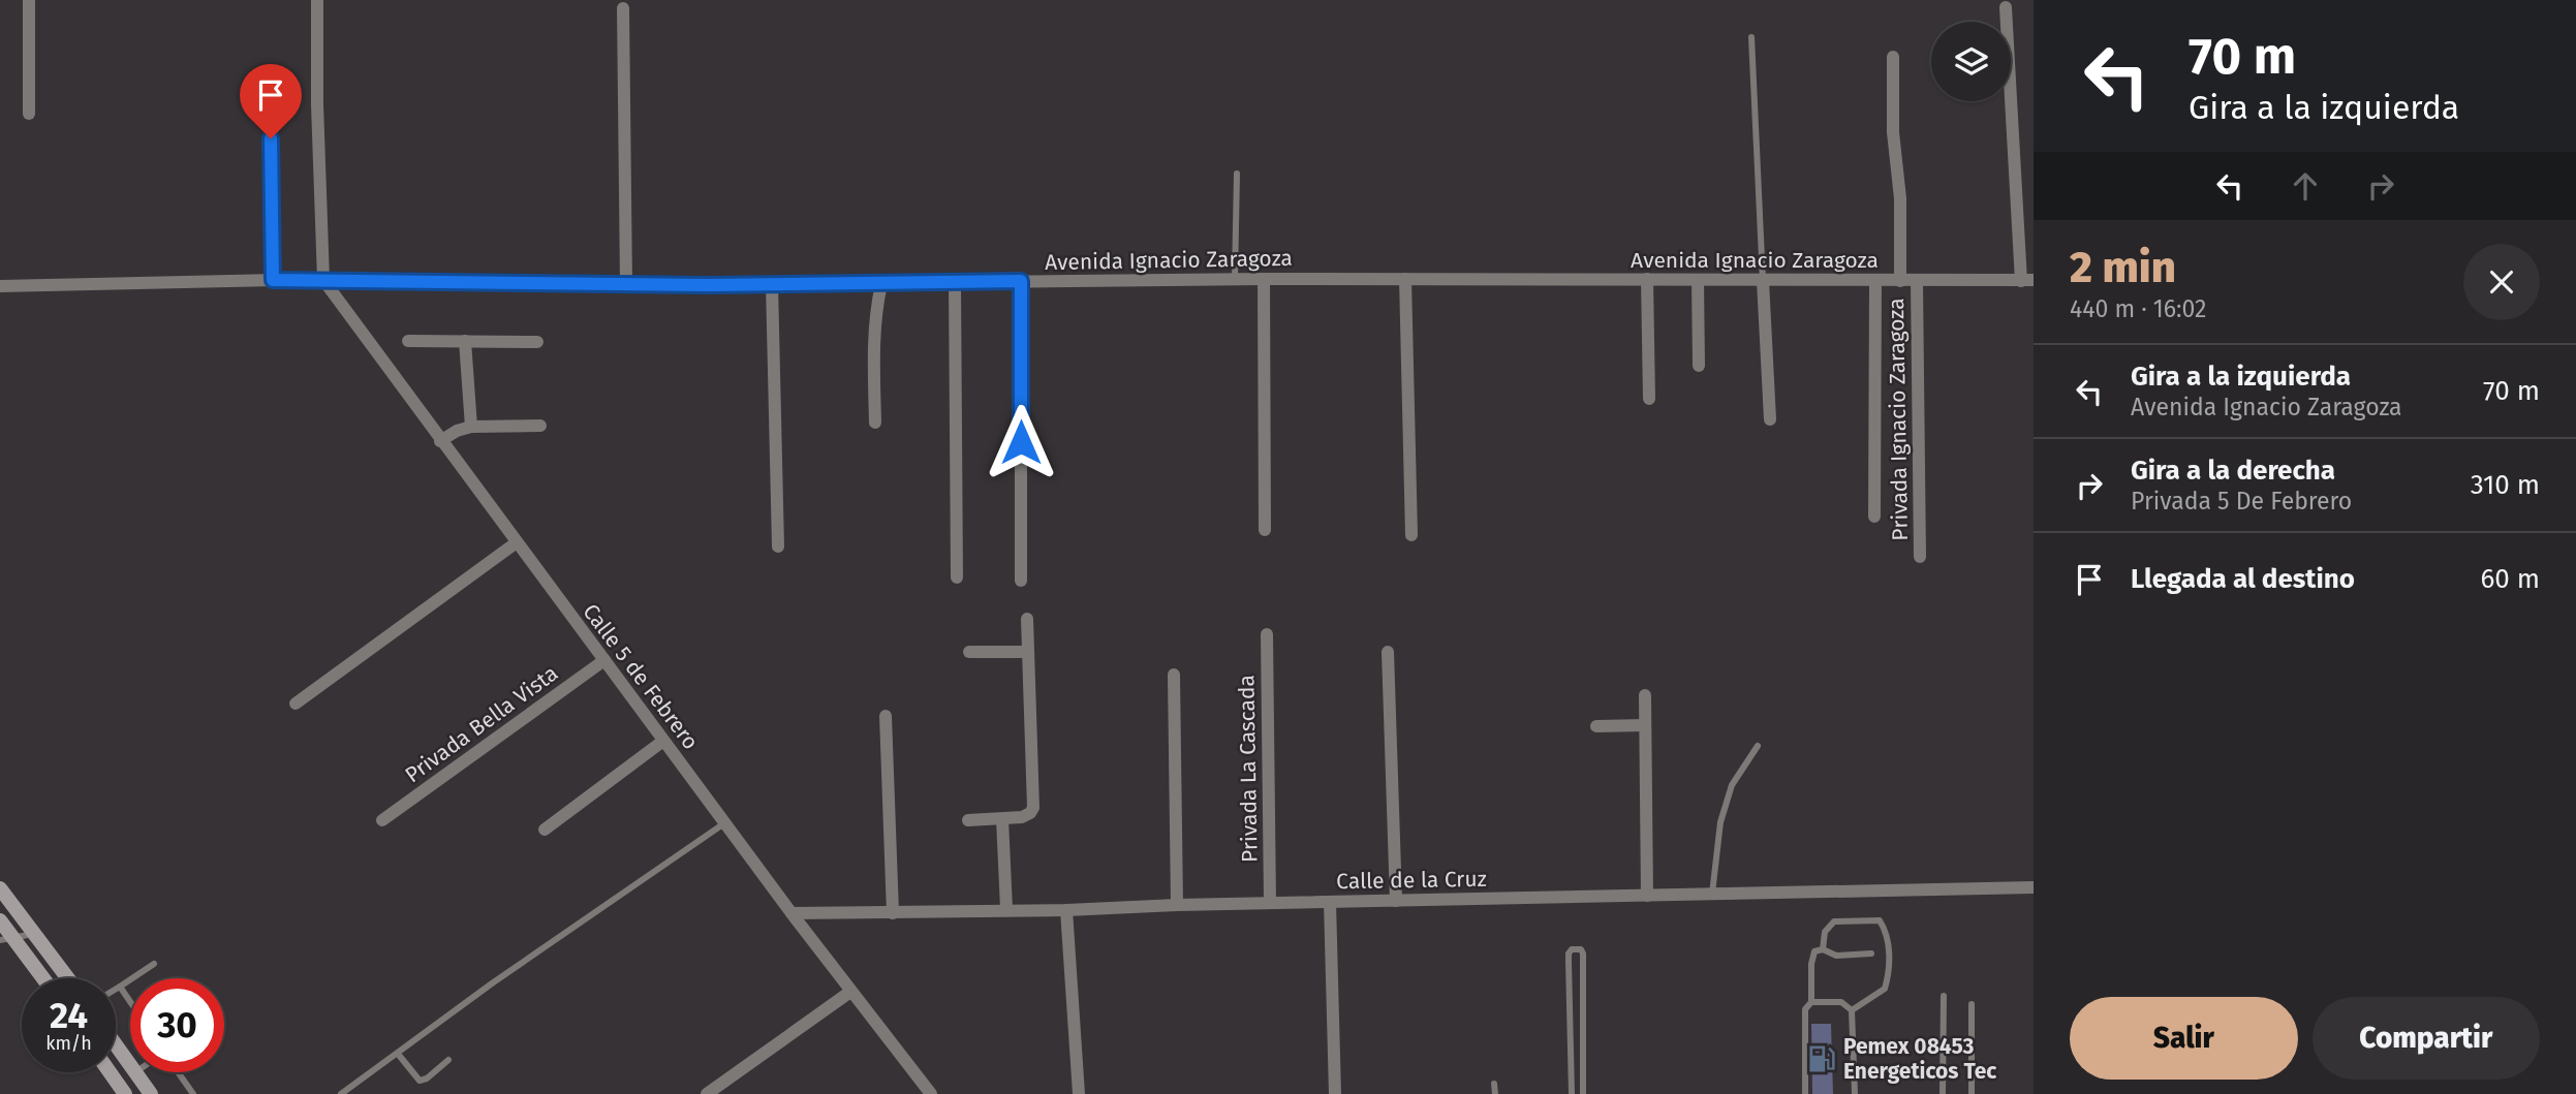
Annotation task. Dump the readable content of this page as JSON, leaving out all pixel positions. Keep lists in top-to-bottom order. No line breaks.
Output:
{"streets":{"street":["Avenida Ignacio Zaragoza","Privada Ignacio Zaragoza","Calle 5 de Febrero","Privada Bella Vista","Privada La Cascada","Calle de la Cruz"]},"crossings":[["Avenida Ignacio Zaragoza","Privada Ignacio Zaragoza"],["Avenida Ignacio Zaragoza","Calle 5 de Febrero"],["Calle 5 de Febrero","Privada Bella Vista"],["Calle 5 de Febrero","Calle de la Cruz"],["Privada La Cascada","Calle de la Cruz"]],"places":{"fuel station":["Pemex 08453 Energeticos Tec"]},"page":{"turn":["70 m","Gira a la izquierda"],"heading":["2 min","440 m · 16:02"],"list":[{"name":"Gira a la izquierda","note":"Avenida Ignacio Zaragoza","value":"70 m"},{"name":"Gira a la derecha","note":"Privada 5 De Febrero","value":"310 m"},{"name":"Llegada al destino","value":"60 m"}],"speed":"24 km/h","limit":"30","buttons":["Salir","Compartir"]}}
